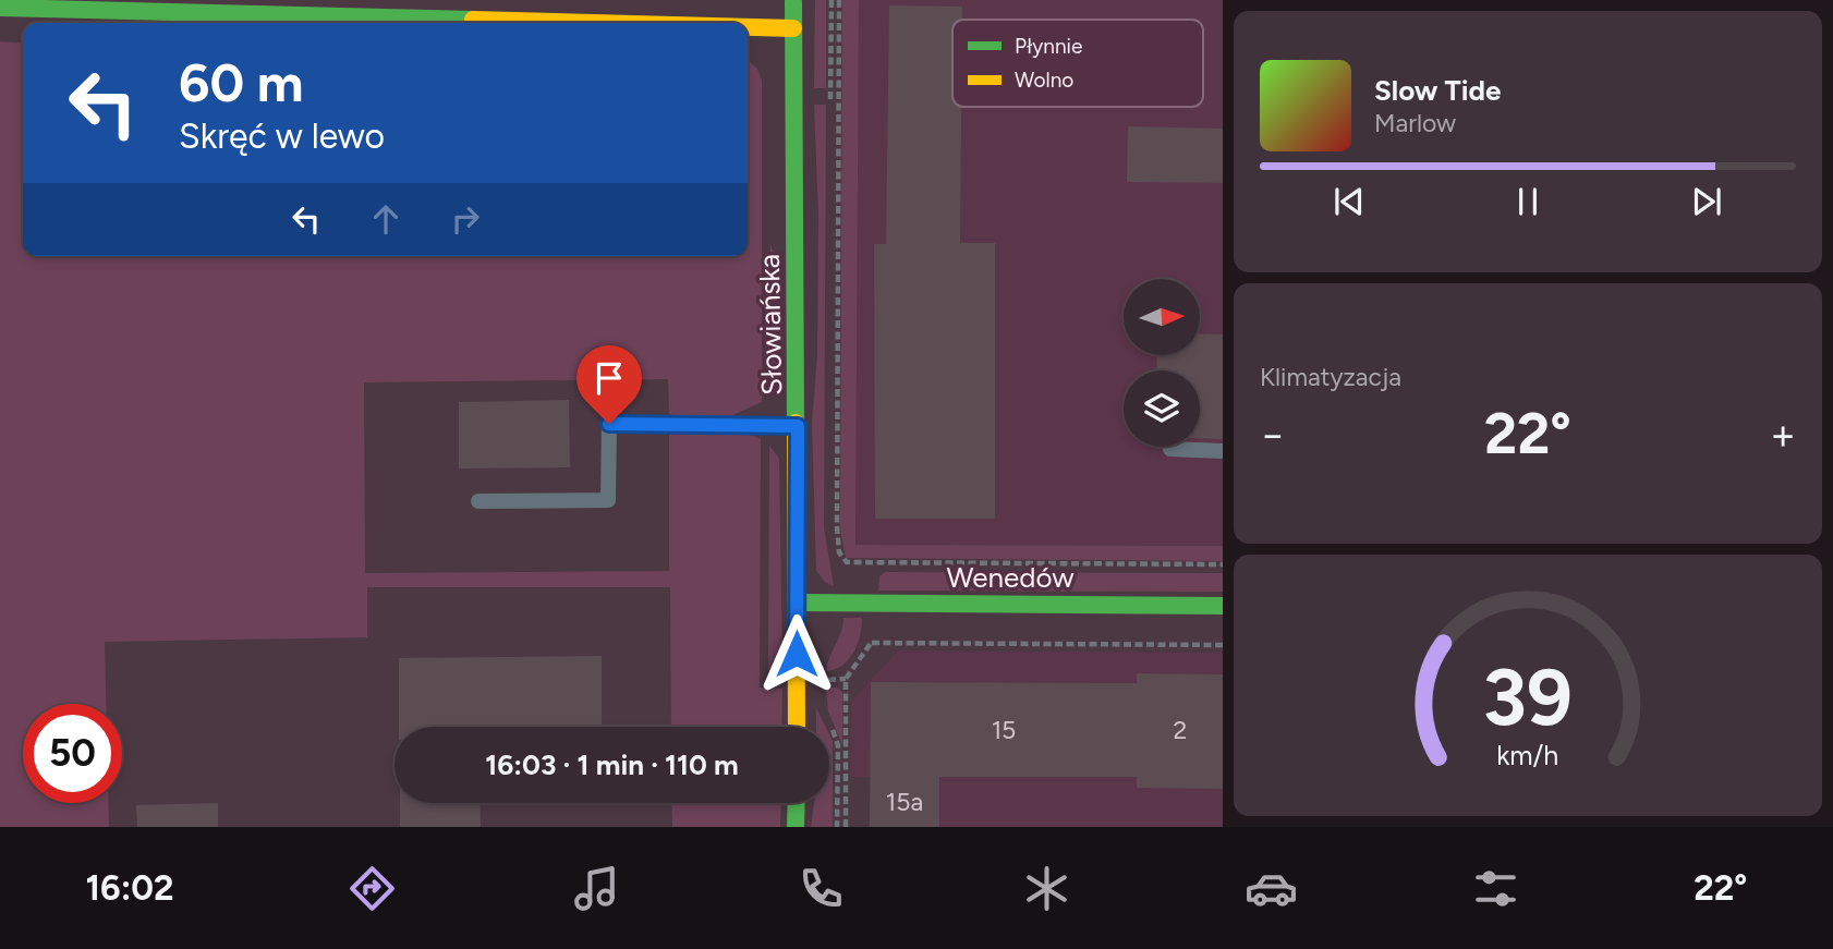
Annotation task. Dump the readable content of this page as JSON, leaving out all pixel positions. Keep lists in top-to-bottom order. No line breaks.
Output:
{"streets":{"street":["Słowiańska","Wenedów"]},"crossings":[["Słowiańska","Wenedów"]],"house_numbers":["15","2","15a"],"legend":["Płynnie","Wolno"],"north":"right","page":{"turn":["60 m","Skręć w lewo"],"song":["Slow Tide","Marlow"],"tile":"Klimatyzacja","heat":["−","22°","+"],"limit":"50","trip":"16:03 · 1 min · 110 m","tabs":["16:02","22°"],"gauge":["39","km/h"]}}
